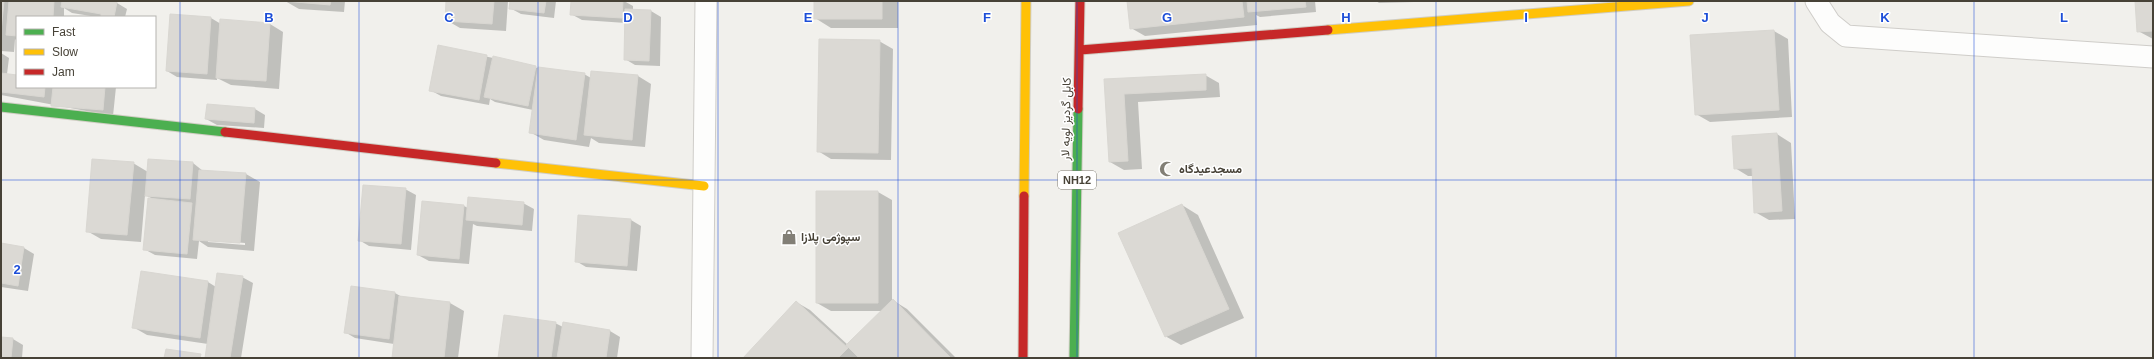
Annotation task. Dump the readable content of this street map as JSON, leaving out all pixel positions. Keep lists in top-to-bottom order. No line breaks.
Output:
{"streets":{"main road":["کابل گردیز لویه لار","NH12"]},"places":{"mosque":["مسجدعیدگاه"],"shop":["سپوژمی پلازا"]},"legend":["Fast","Slow","Jam"],"grid":{"columns":["B","C","D","E","F","G","H","I","J","K","L"],"rows":["2"]}}
